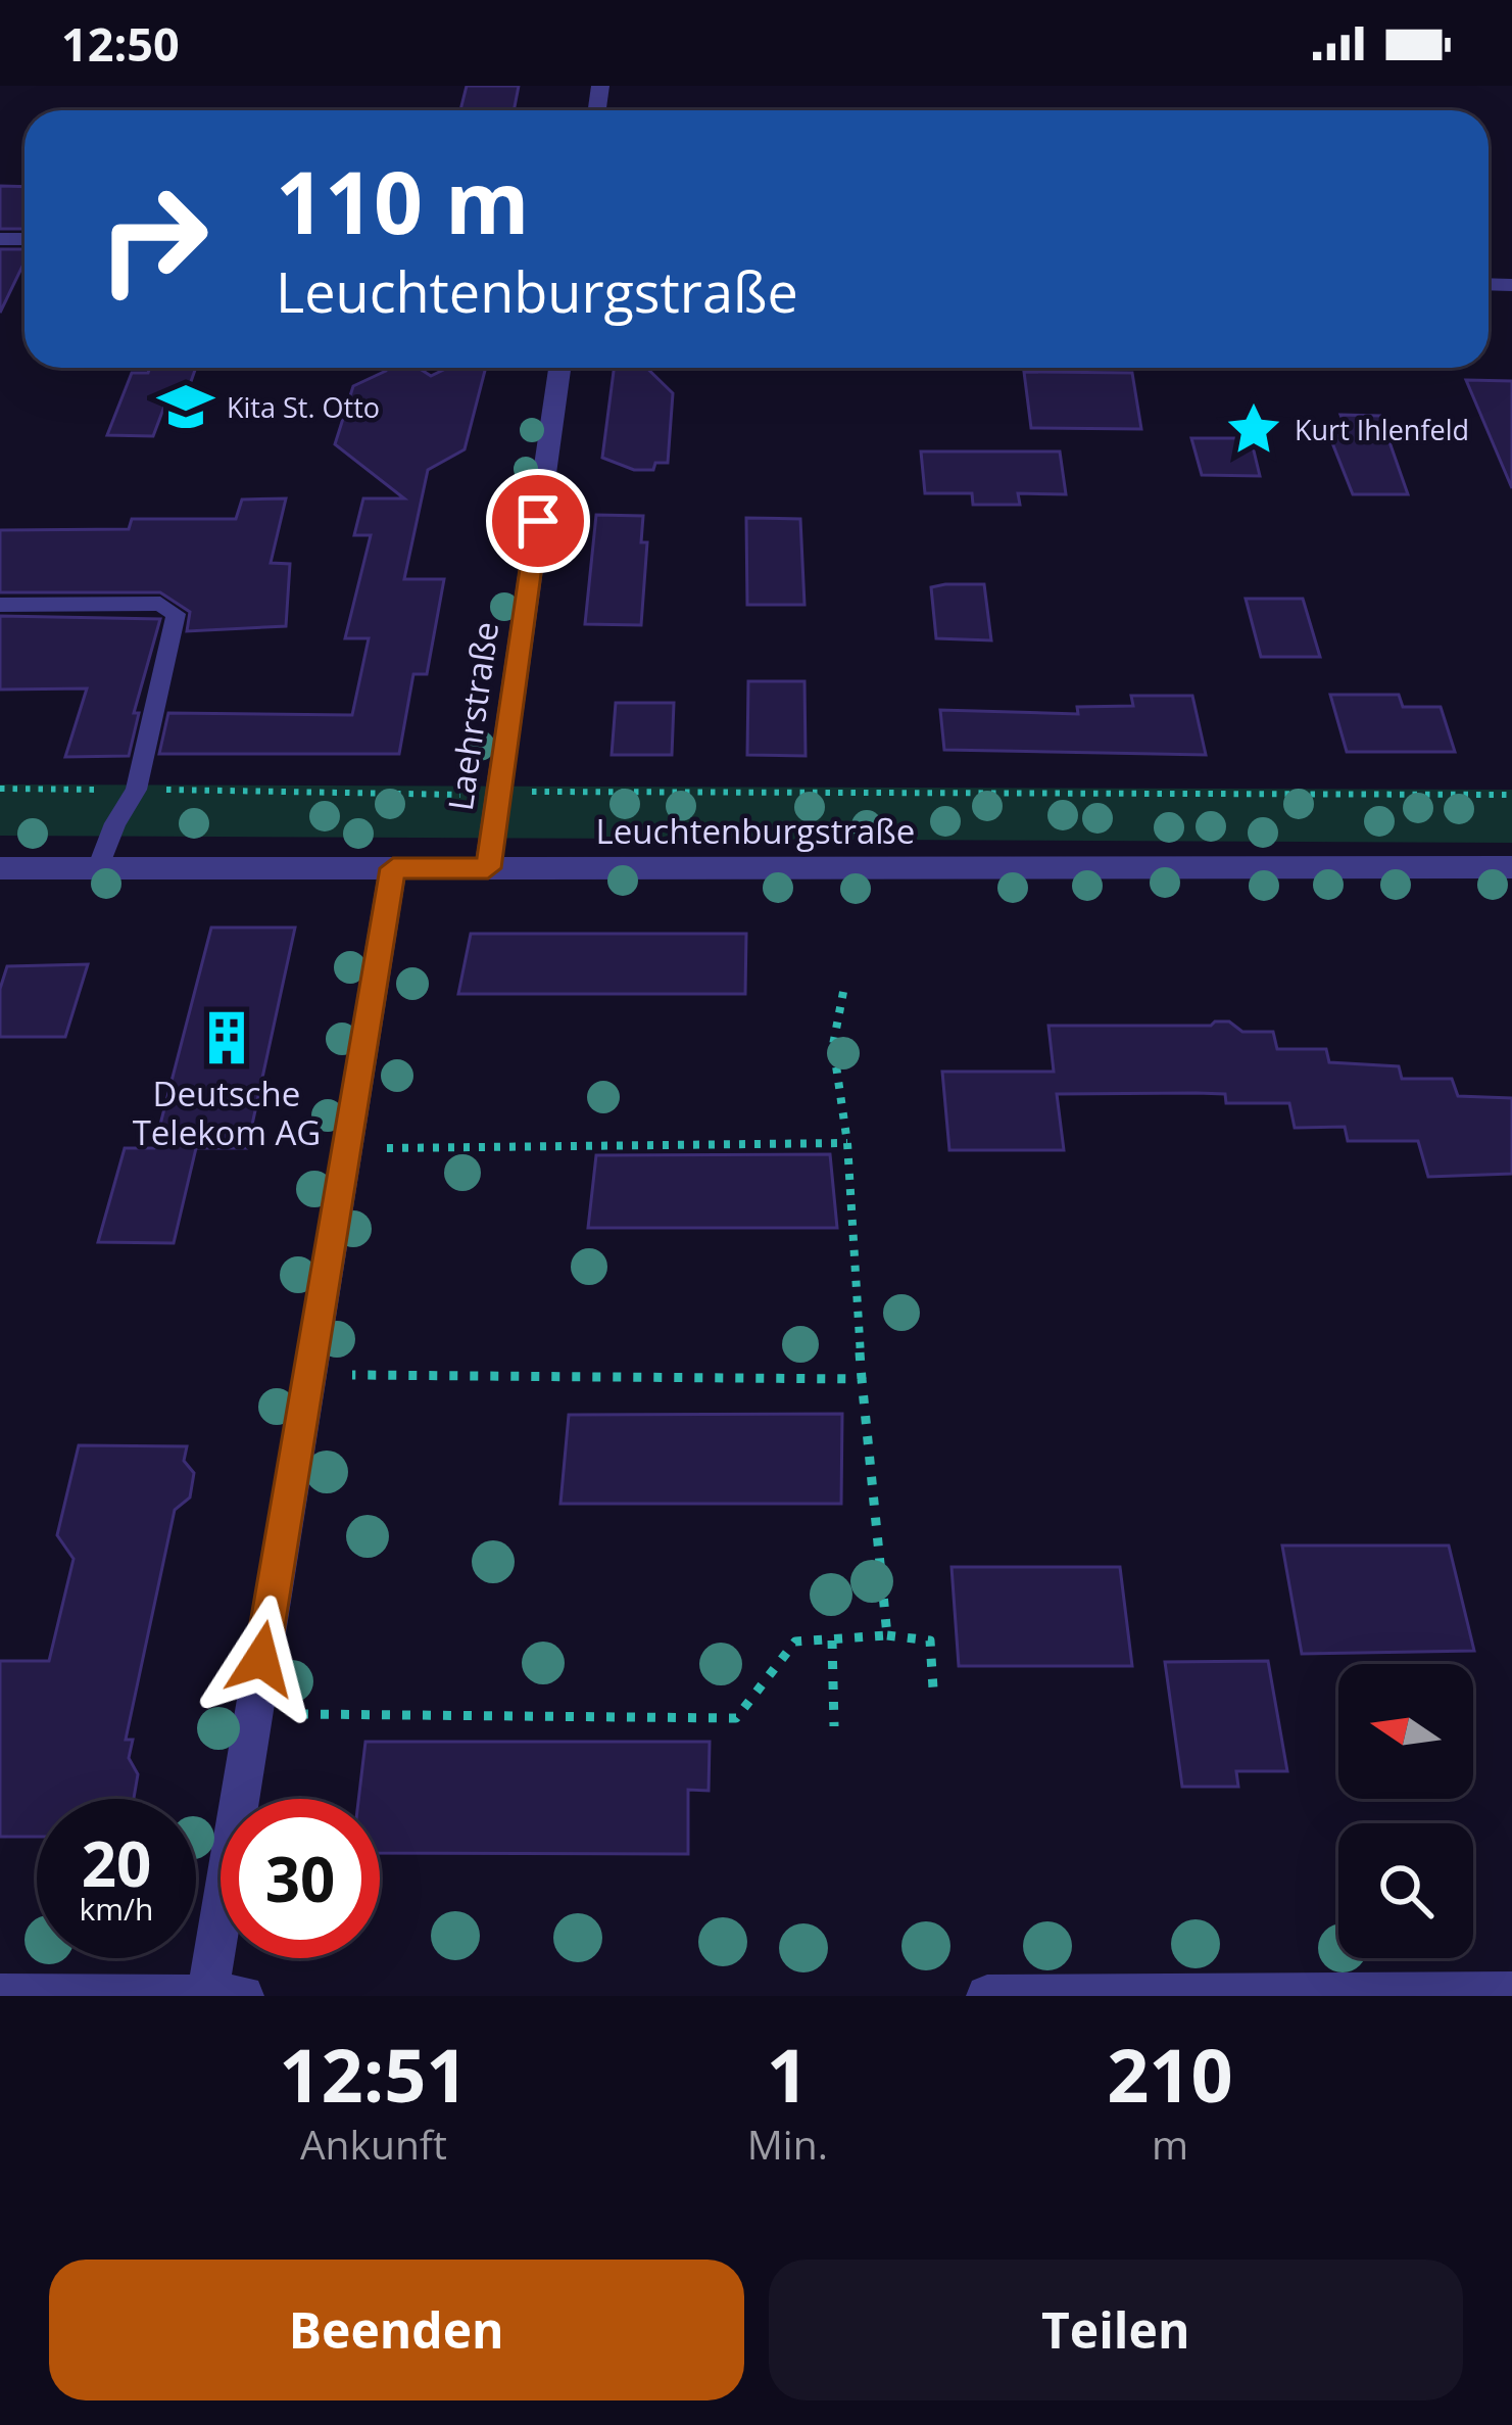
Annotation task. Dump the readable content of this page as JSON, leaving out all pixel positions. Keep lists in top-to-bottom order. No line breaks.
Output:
{"streets":{"street":["Laehrstraße","Leuchtenburgstraße"]},"crossings":[["Laehrstraße","Leuchtenburgstraße"]],"places":{"school or university":["Kita St. Otto"],"place":["Kurt Ihlenfeld"],"building":["Deutsche Telekom AG"]},"north":"left","page":{"status":"12:50","turn":["110 m","Leuchtenburgstraße"],"speed":"20 km/h","limit":"30","eta":["12:51","Ankunft","1","Min.","210","m"],"buttons":["Beenden","Teilen"]}}
